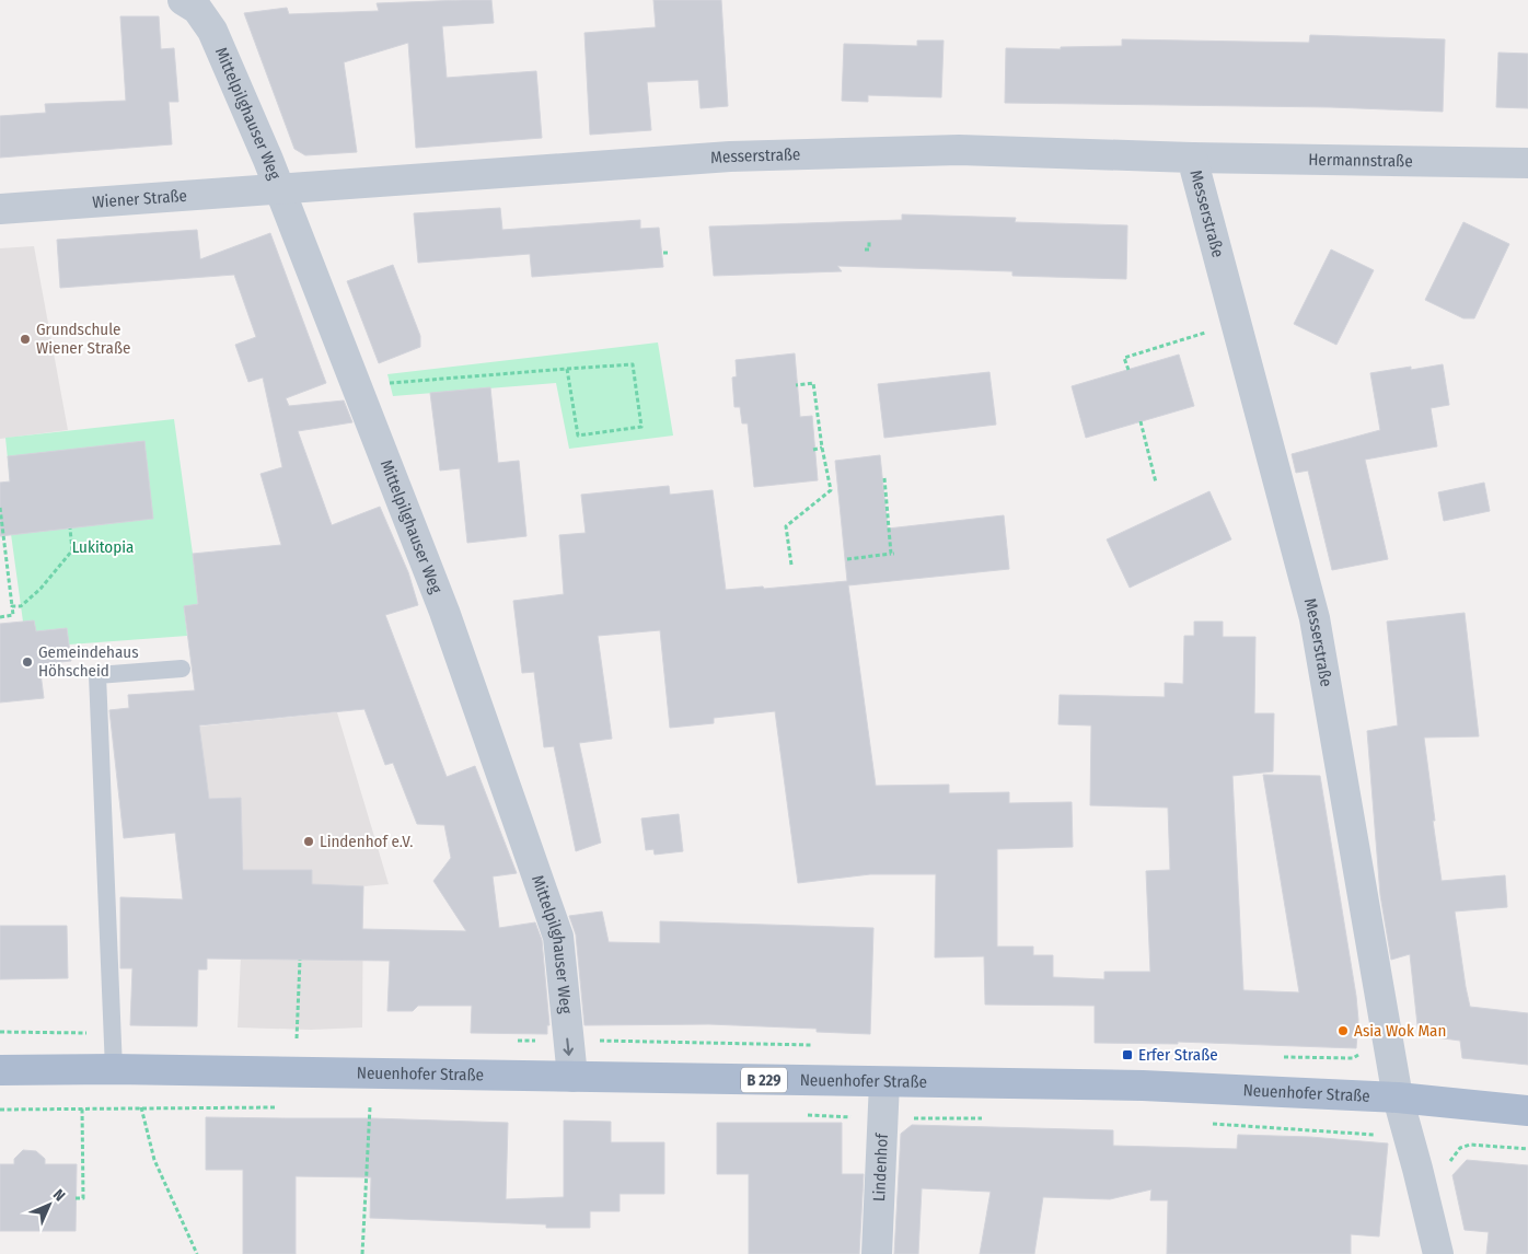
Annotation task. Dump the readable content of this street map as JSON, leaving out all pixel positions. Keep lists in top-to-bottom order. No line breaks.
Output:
{"streets":{"main road":["Neuenhofer Straße","B 229"],"street":["Mittelpilghauser Weg","Messerstraße","Hermannstraße","Wiener Straße","Lindenhof"]},"crossings":[["Mittelpilghauser Weg","Messerstraße"],["Mittelpilghauser Weg","Wiener Straße"],["Mittelpilghauser Weg","Neuenhofer Straße"],["Messerstraße","Hermannstraße"],["Messerstraße","Wiener Straße"],["Messerstraße","Neuenhofer Straße"],["Neuenhofer Straße","Lindenhof"]],"one_way":["Mittelpilghauser Weg"],"parks":["Lukitopia"],"places":{"other":["Grundschule Wiener Straße","Gemeindehaus Höhscheid","Lindenhof e.V.","Asia Wok Man"],"transit":["Erfer Straße"]},"north":"top right"}
